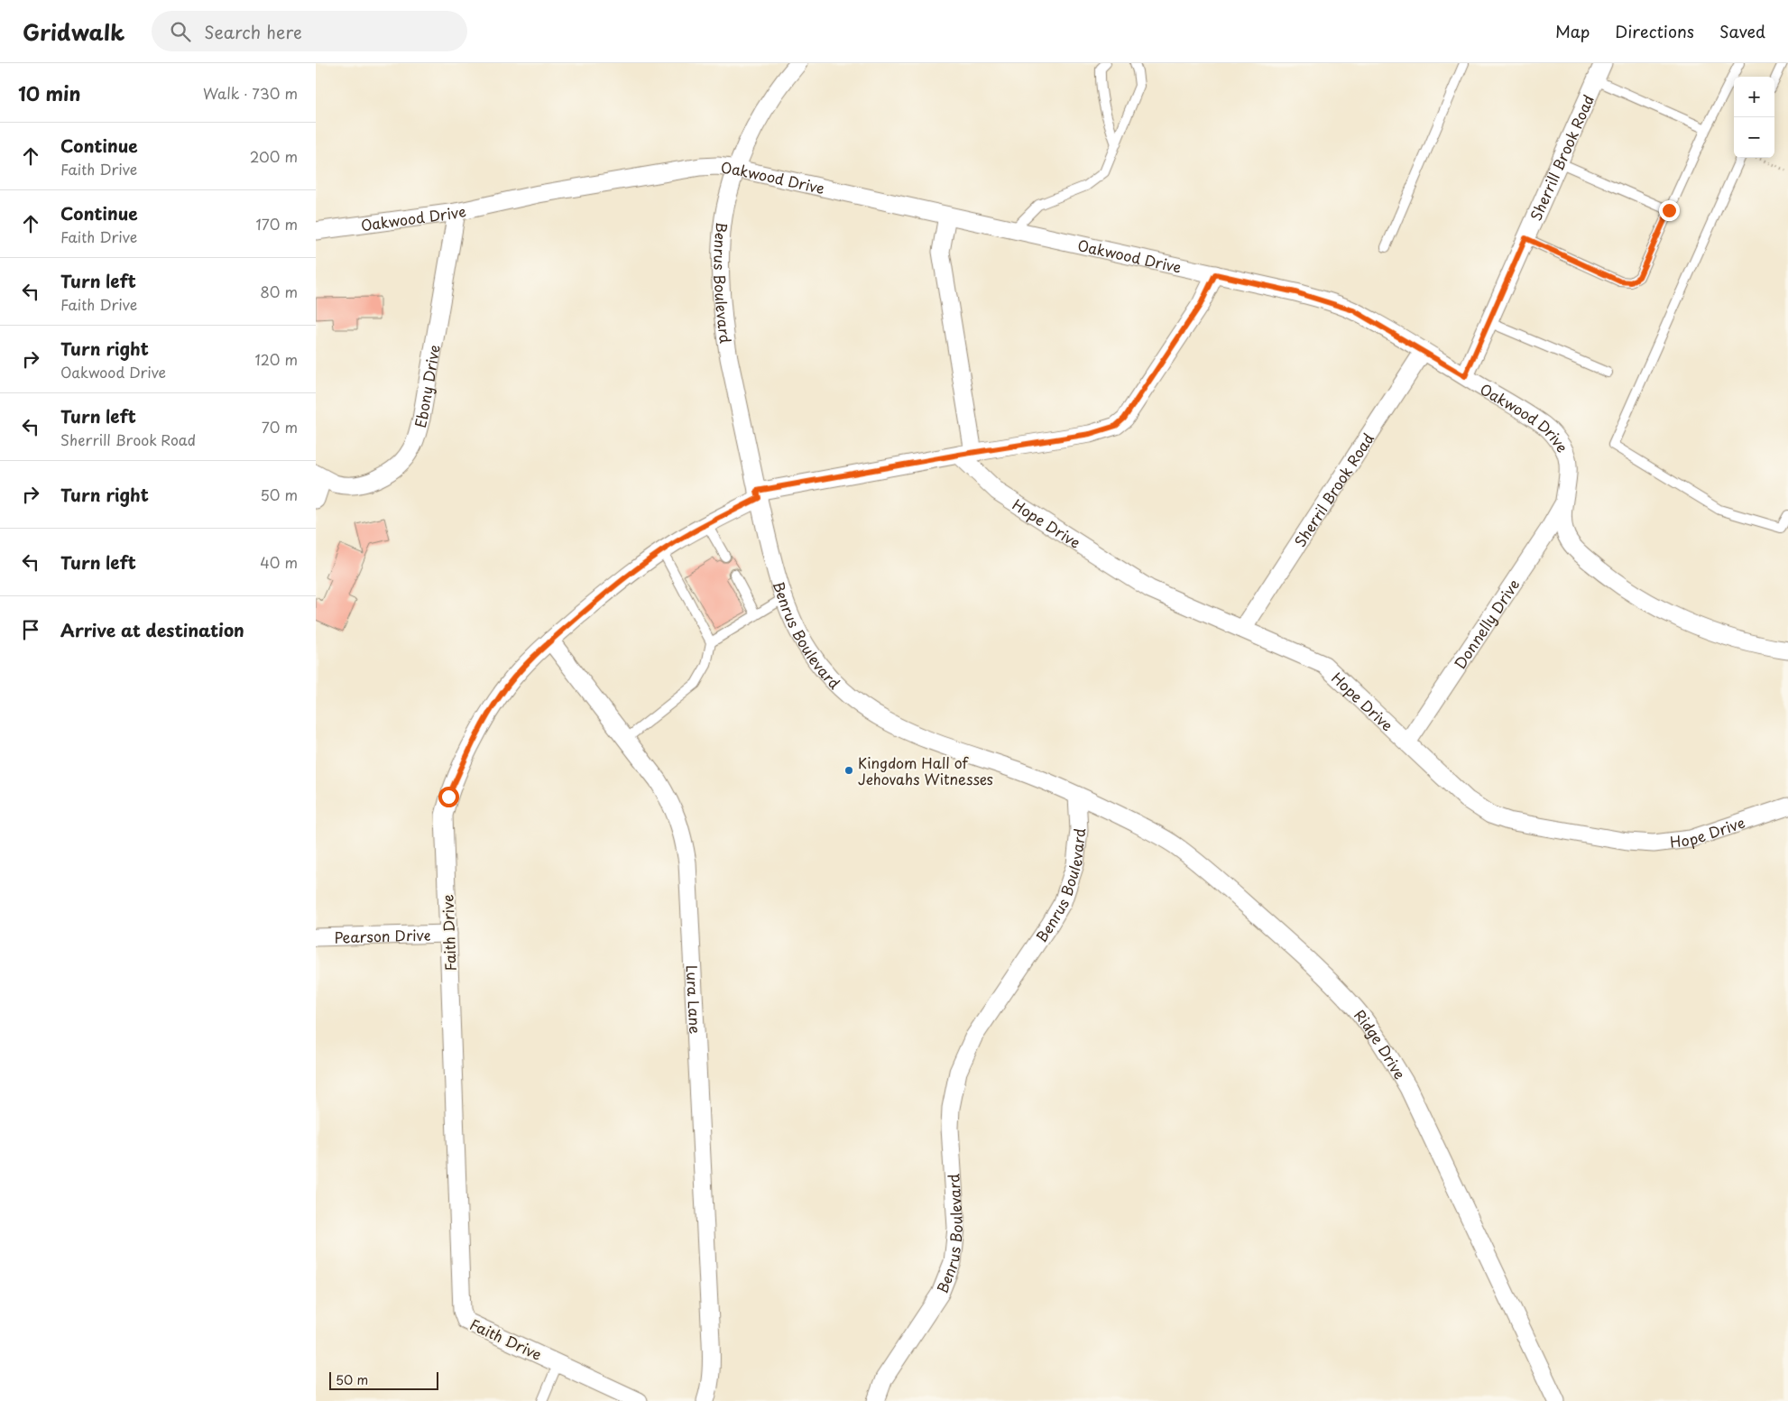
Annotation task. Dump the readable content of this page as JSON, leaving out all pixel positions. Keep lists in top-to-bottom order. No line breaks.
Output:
{"streets":{"street":["Sherrill Brook Road","Oakwood Drive","Benrus Boulevard","Ebony Drive","Sherril Brook Road","Hope Drive","Donnelly Drive","Faith Drive","Pearson Drive","Lura Lane","Ridge Drive"]},"crossings":[["Sherrill Brook Road","Oakwood Drive"],["Oakwood Drive","Benrus Boulevard"],["Oakwood Drive","Ebony Drive"],["Oakwood Drive","Sherril Brook Road"],["Oakwood Drive","Donnelly Drive"],["Oakwood Drive","Faith Drive"],["Benrus Boulevard","Faith Drive"],["Benrus Boulevard","Ridge Drive"],["Sherril Brook Road","Hope Drive"],["Hope Drive","Donnelly Drive"],["Hope Drive","Faith Drive"],["Faith Drive","Pearson Drive"],["Faith Drive","Lura Lane"]],"places":["Kingdom Hall of Jehovahs Witnesses"],"scale_bar":"50 m","page":{"header":"Gridwalk","search":"Search here","nav":["Map","Directions","Saved"],"heading":["10 min","Walk · 730 m"],"map_buttons":["+","−"],"list":[["Continue","Faith Drive","200 m"],["Continue","Faith Drive","170 m"],["Turn left","Faith Drive","80 m"],["Turn right","Oakwood Drive","120 m"],["Turn left","Sherrill Brook Road","70 m"],["Turn right","50 m"],["Turn left","40 m"],"Arrive at destination"],"scale":"50 m"}}
